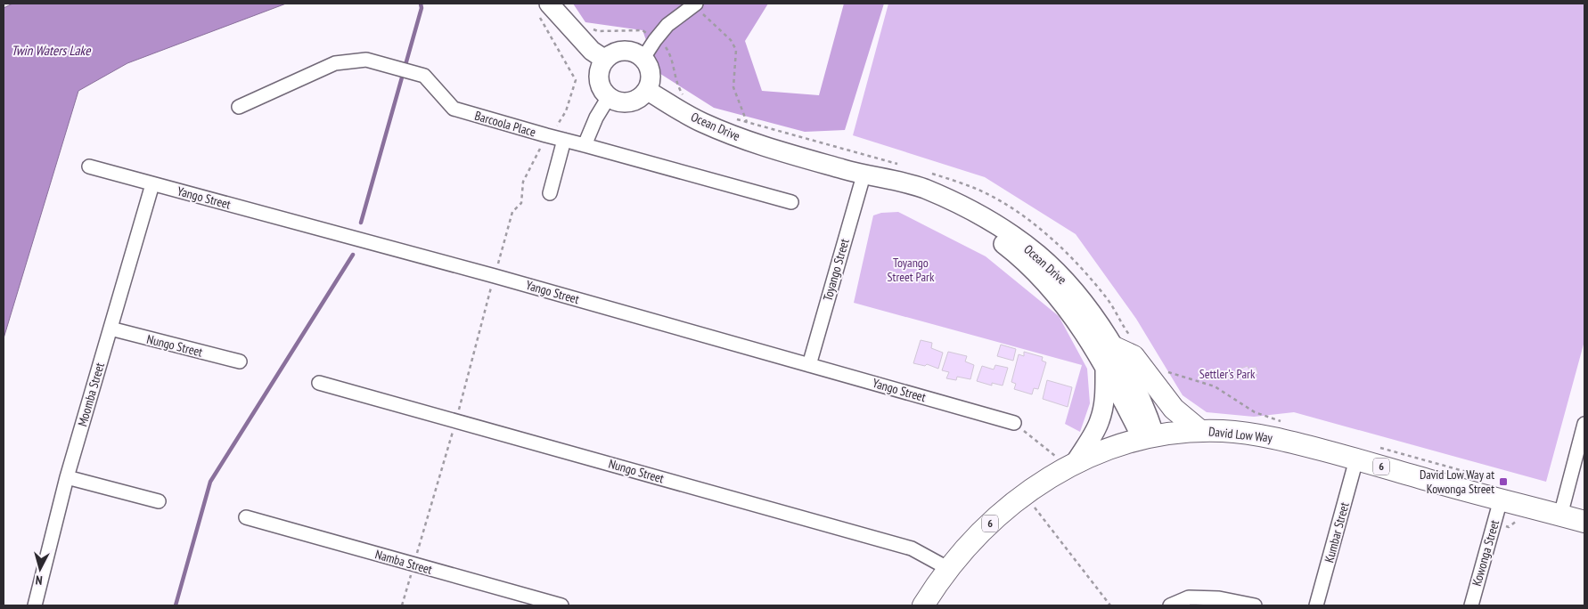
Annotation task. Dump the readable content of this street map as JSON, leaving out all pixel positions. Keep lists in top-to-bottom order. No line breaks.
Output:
{"streets":{"main road":["David Low Way","6"],"street":["Barcoola Place","Ocean Drive","Yango Street","Toyango Street","Nungo Street","Moomba Street","Kumbar Street","Kowonga Street","Namba Street"]},"crossings":[["Ocean Drive","Toyango Street"],["Ocean Drive","David Low Way"],["Yango Street","Toyango Street"],["Yango Street","Moomba Street"],["Nungo Street","Moomba Street"],["Nungo Street","David Low Way"],["David Low Way","Kumbar Street"],["David Low Way","Kowonga Street"]],"water":["Twin Waters Lake"],"parks":["Toyango Street Park","Settler's Park"],"places":{"transit":["David Low Way at Kowonga Street"]},"north":"bottom"}
